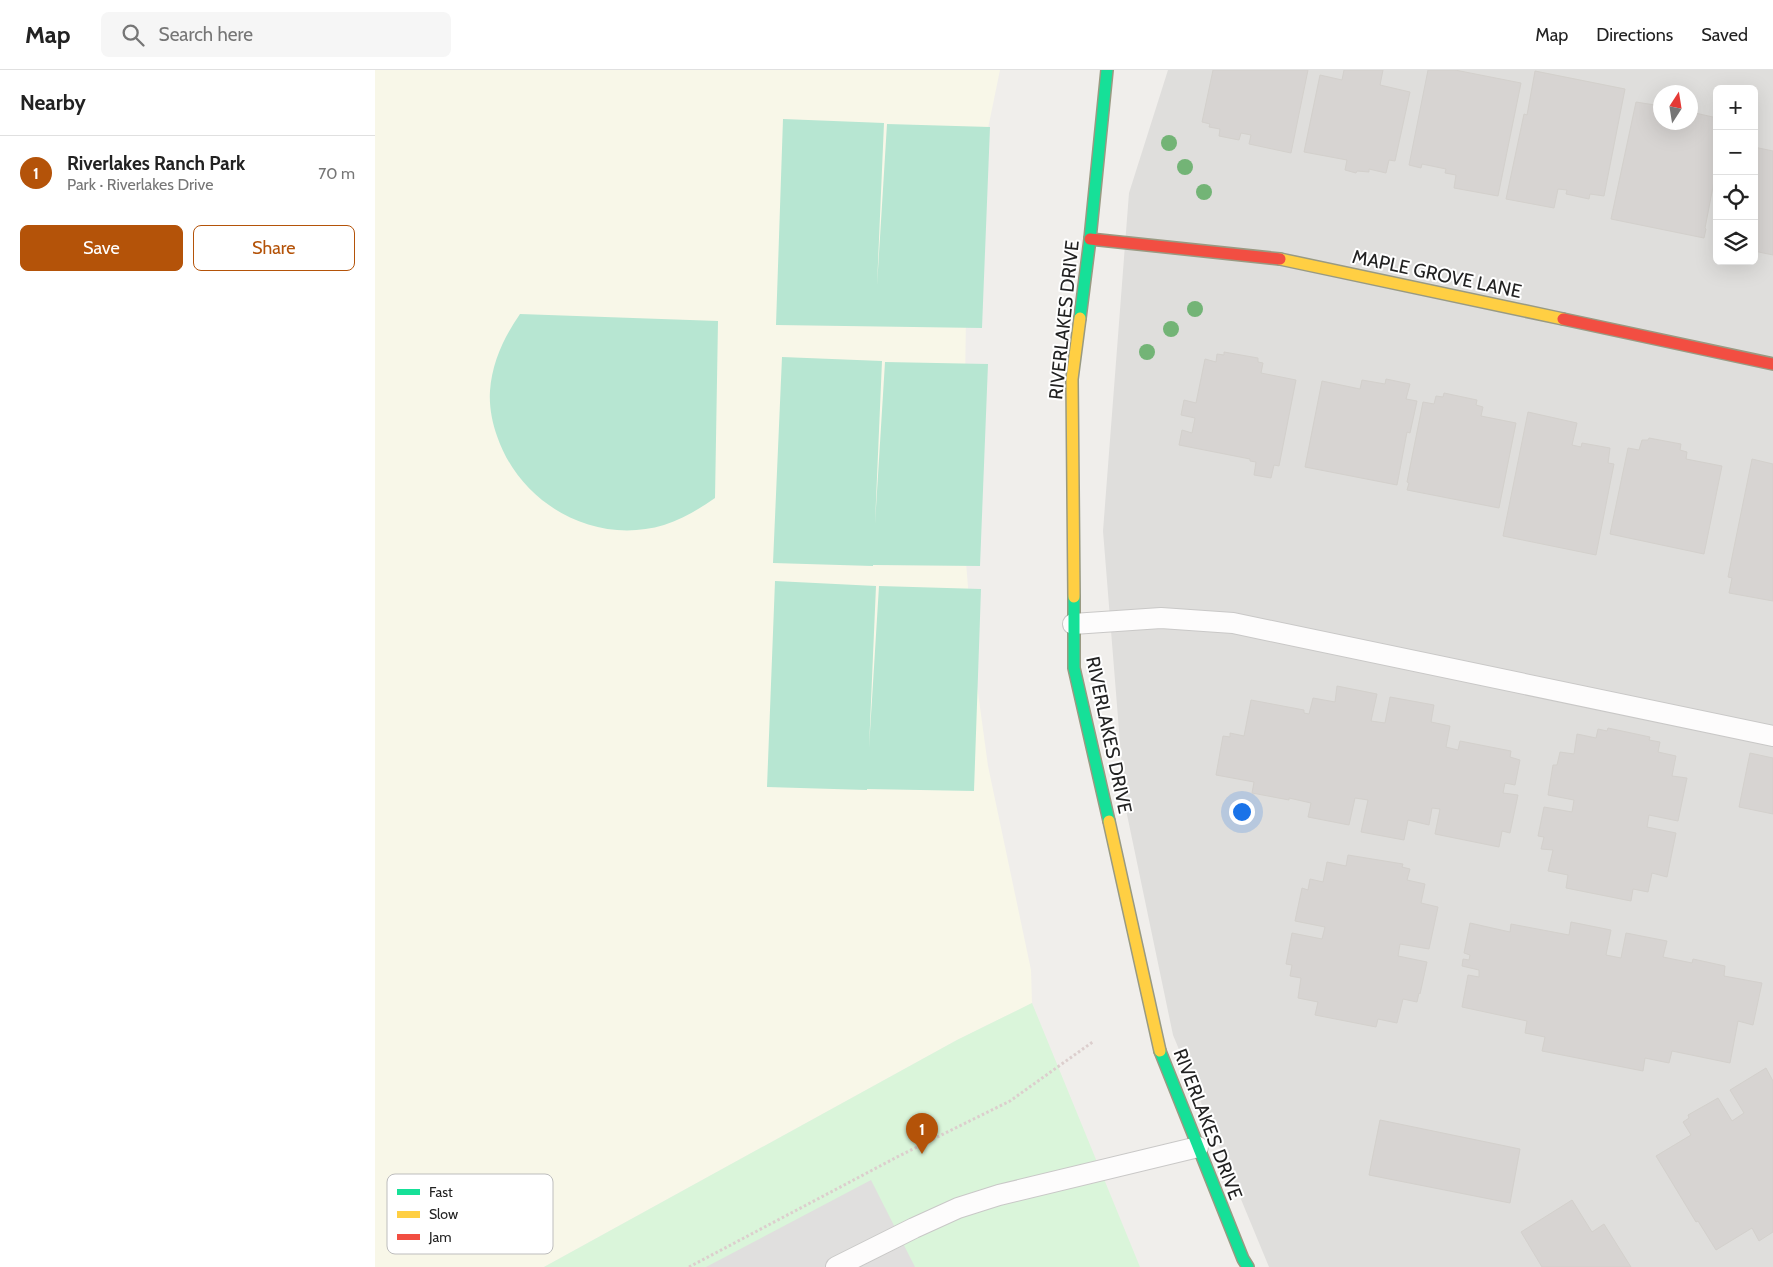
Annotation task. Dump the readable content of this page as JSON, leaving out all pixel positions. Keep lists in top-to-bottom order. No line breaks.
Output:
{"streets":{"main road":["MAPLE GROVE LANE","RIVERLAKES DRIVE"]},"crossings":[["MAPLE GROVE LANE","RIVERLAKES DRIVE"]],"legend":["Fast","Slow","Jam"],"north":"top","page":{"header":"Map","search":"Search here","nav":["Map","Directions","Saved"],"heading":"Nearby","map_buttons":["+","−"],"list":[{"mark":"1","name":"Riverlakes Ranch Park","note":"Park · Riverlakes Drive","value":"70 m"}],"buttons":["Save","Share"],"pins":"1"}}
